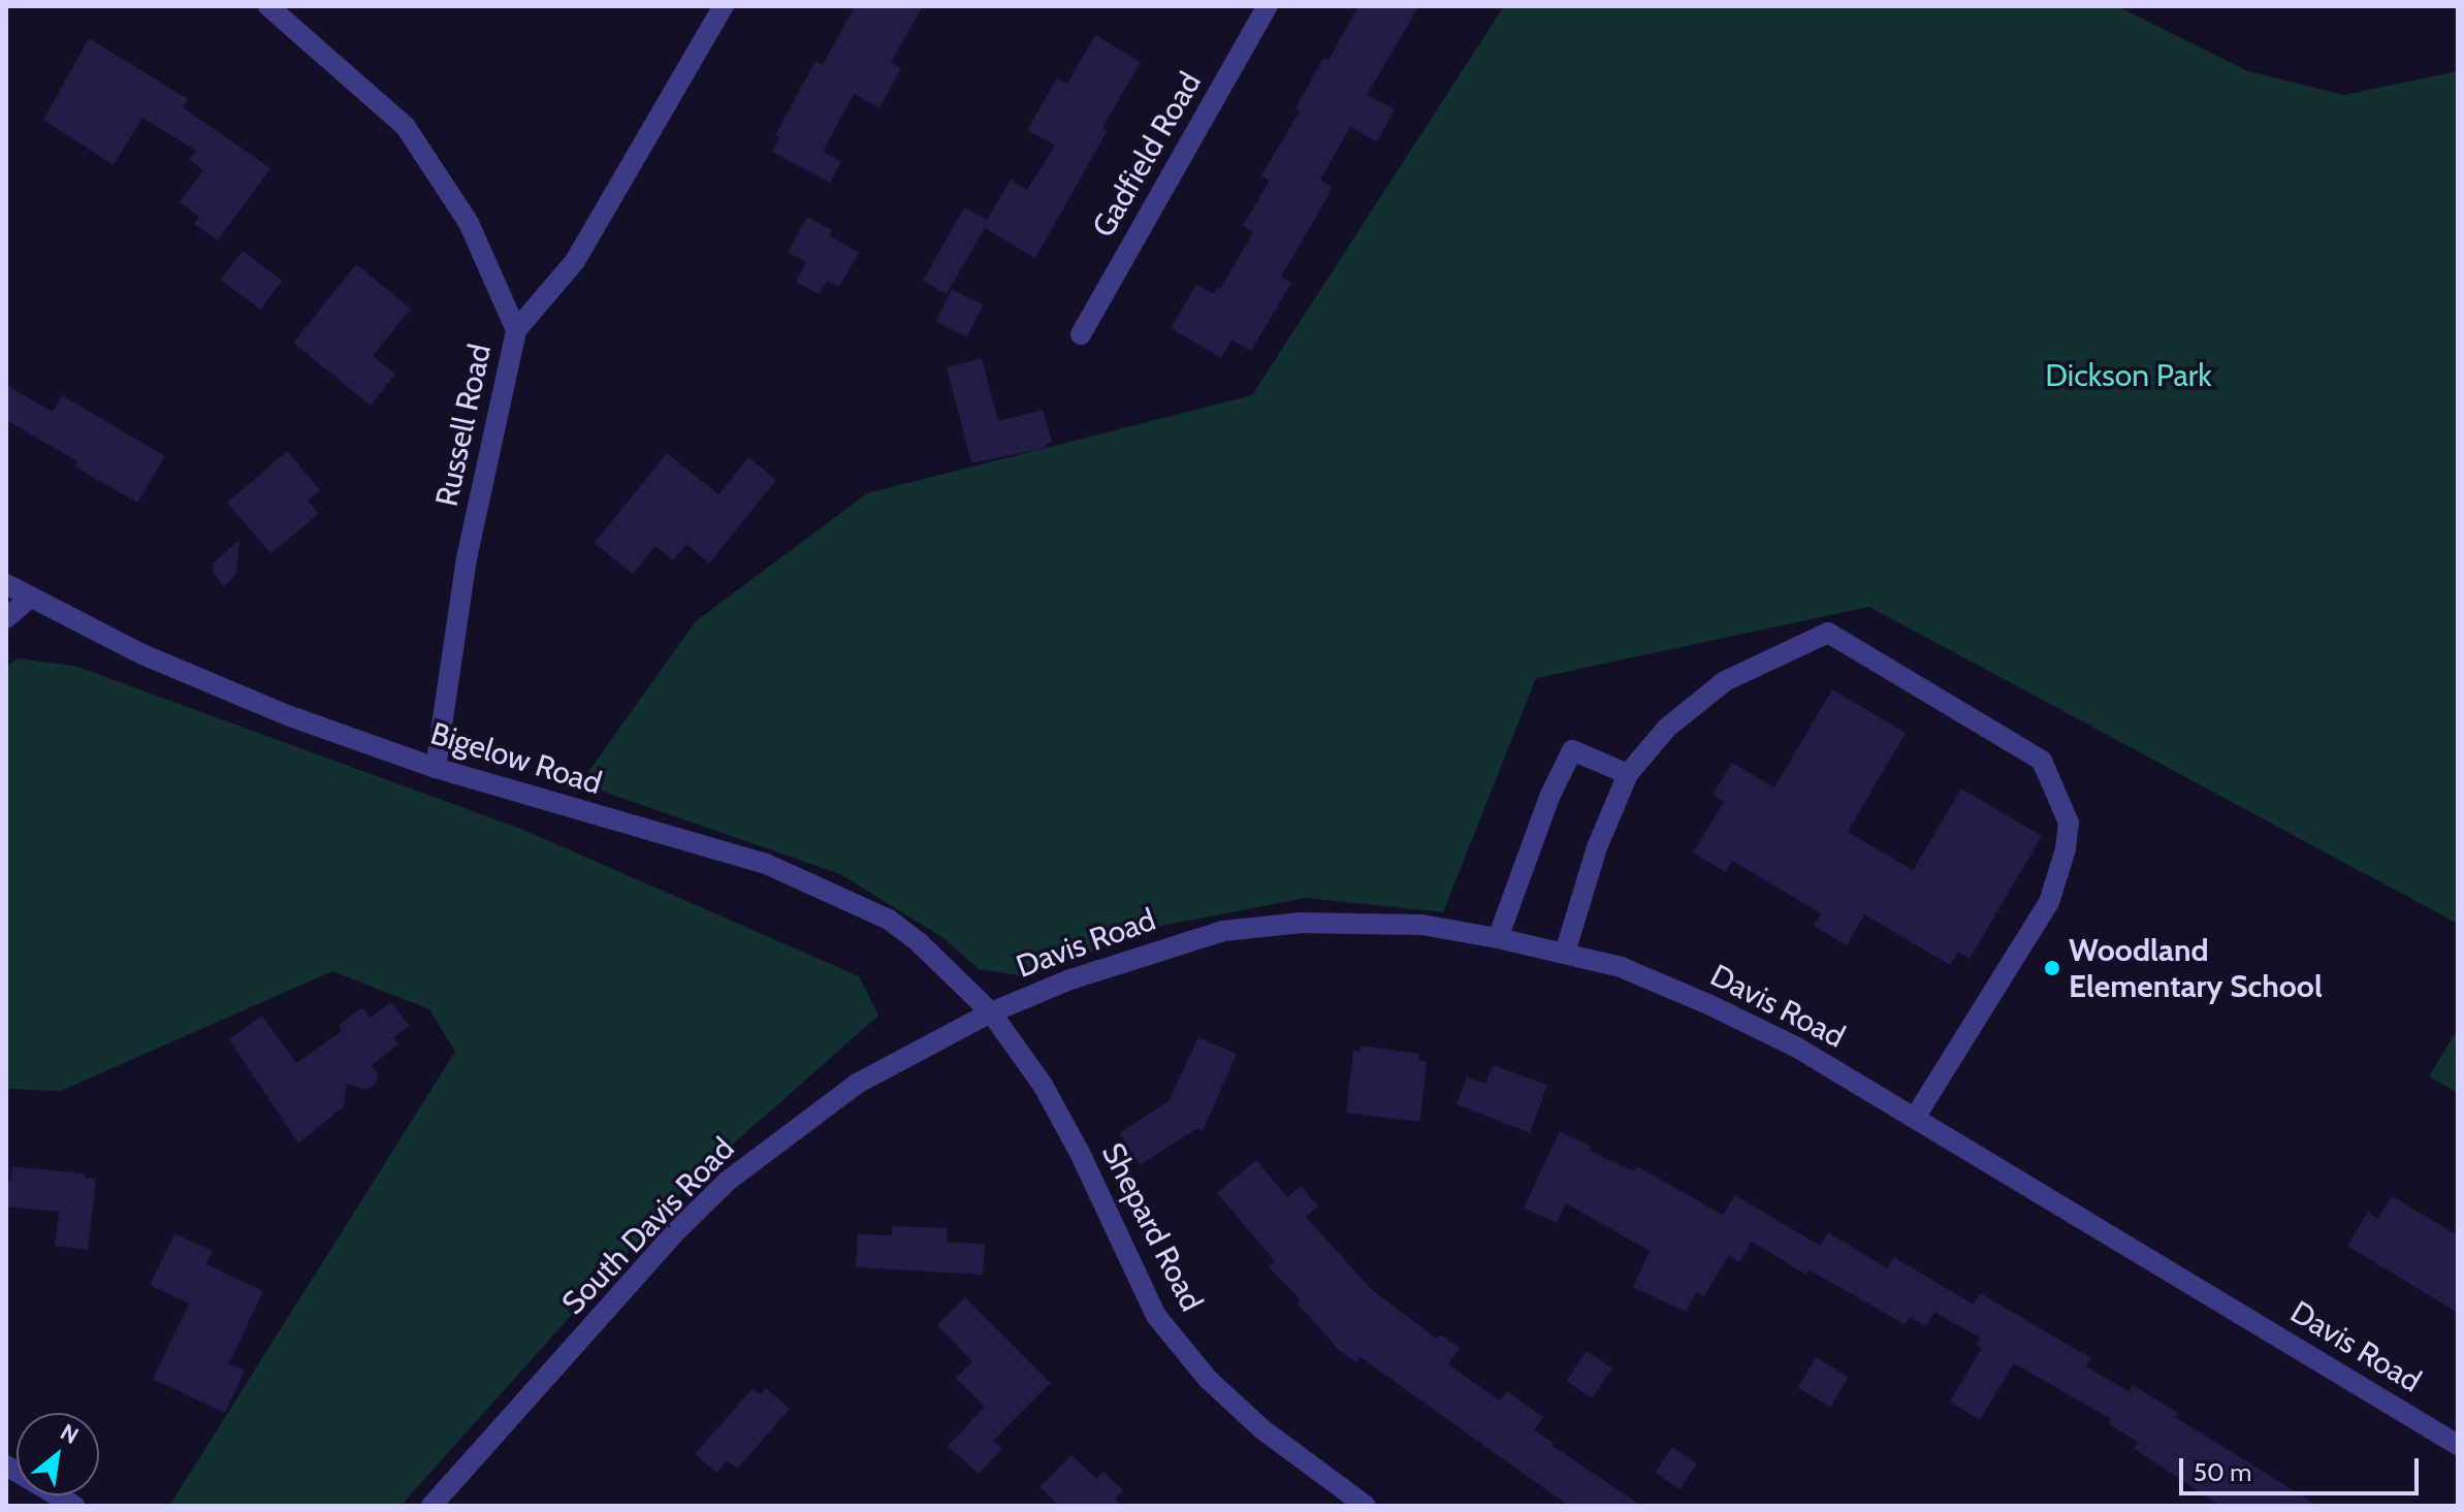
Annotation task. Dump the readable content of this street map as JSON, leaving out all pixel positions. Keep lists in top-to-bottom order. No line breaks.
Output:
{"streets":{"street":["Gadfield Road","Russell Road","Bigelow Road","Davis Road","South Davis Road","Shepard Road"]},"crossings":[["Russell Road","Bigelow Road"],["Bigelow Road","Davis Road"],["Bigelow Road","South Davis Road"],["Bigelow Road","Shepard Road"],["Davis Road","South Davis Road"],["Davis Road","Shepard Road"],["South Davis Road","Shepard Road"]],"parks":["Dickson Park"],"places":["Woodland Elementary School"],"scale_bar":"50 m","north":"top right"}
